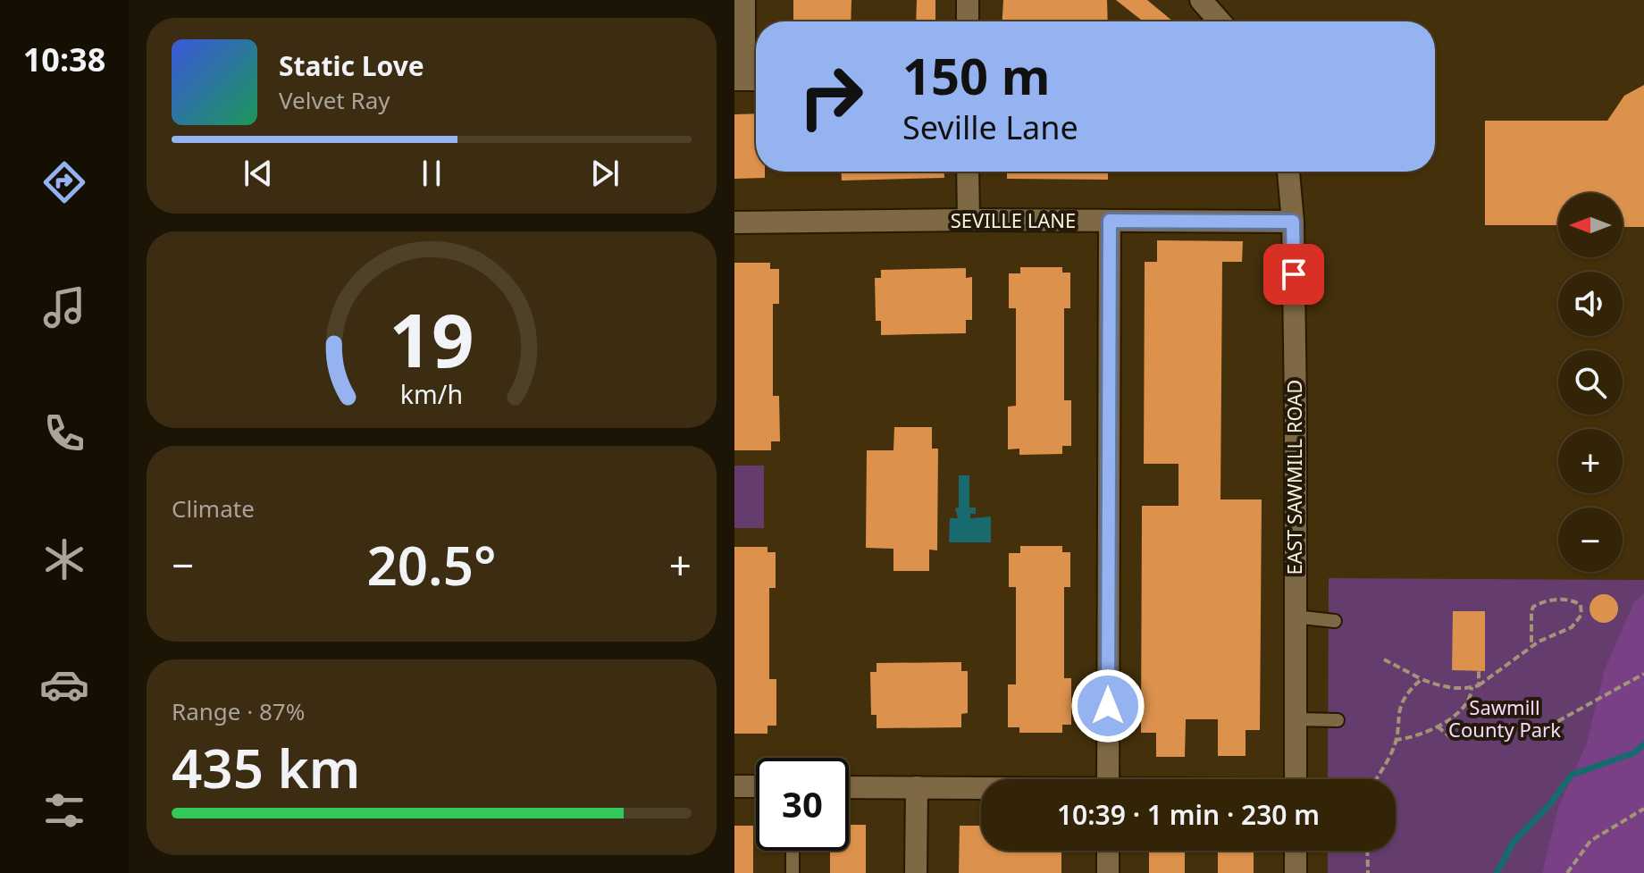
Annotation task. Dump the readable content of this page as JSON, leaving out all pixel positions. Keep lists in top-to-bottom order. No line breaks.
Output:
{"streets":{"street":["SEVILLE LANE","EAST SAWMILL ROAD"]},"crossings":[["SEVILLE LANE","EAST SAWMILL ROAD"]],"parks":["Sawmill County Park"],"north":"left","page":{"tabs":"10:38","turn":["150 m","Seville Lane"],"song":["Static Love","Velvet Ray"],"map_buttons":["+","−"],"tile":["Climate",["Range · 87%","435 km"]],"heat":["−","20.5°","+"],"limit":"30","trip":"10:39 · 1 min · 230 m","gauge":["19","km/h"]}}
